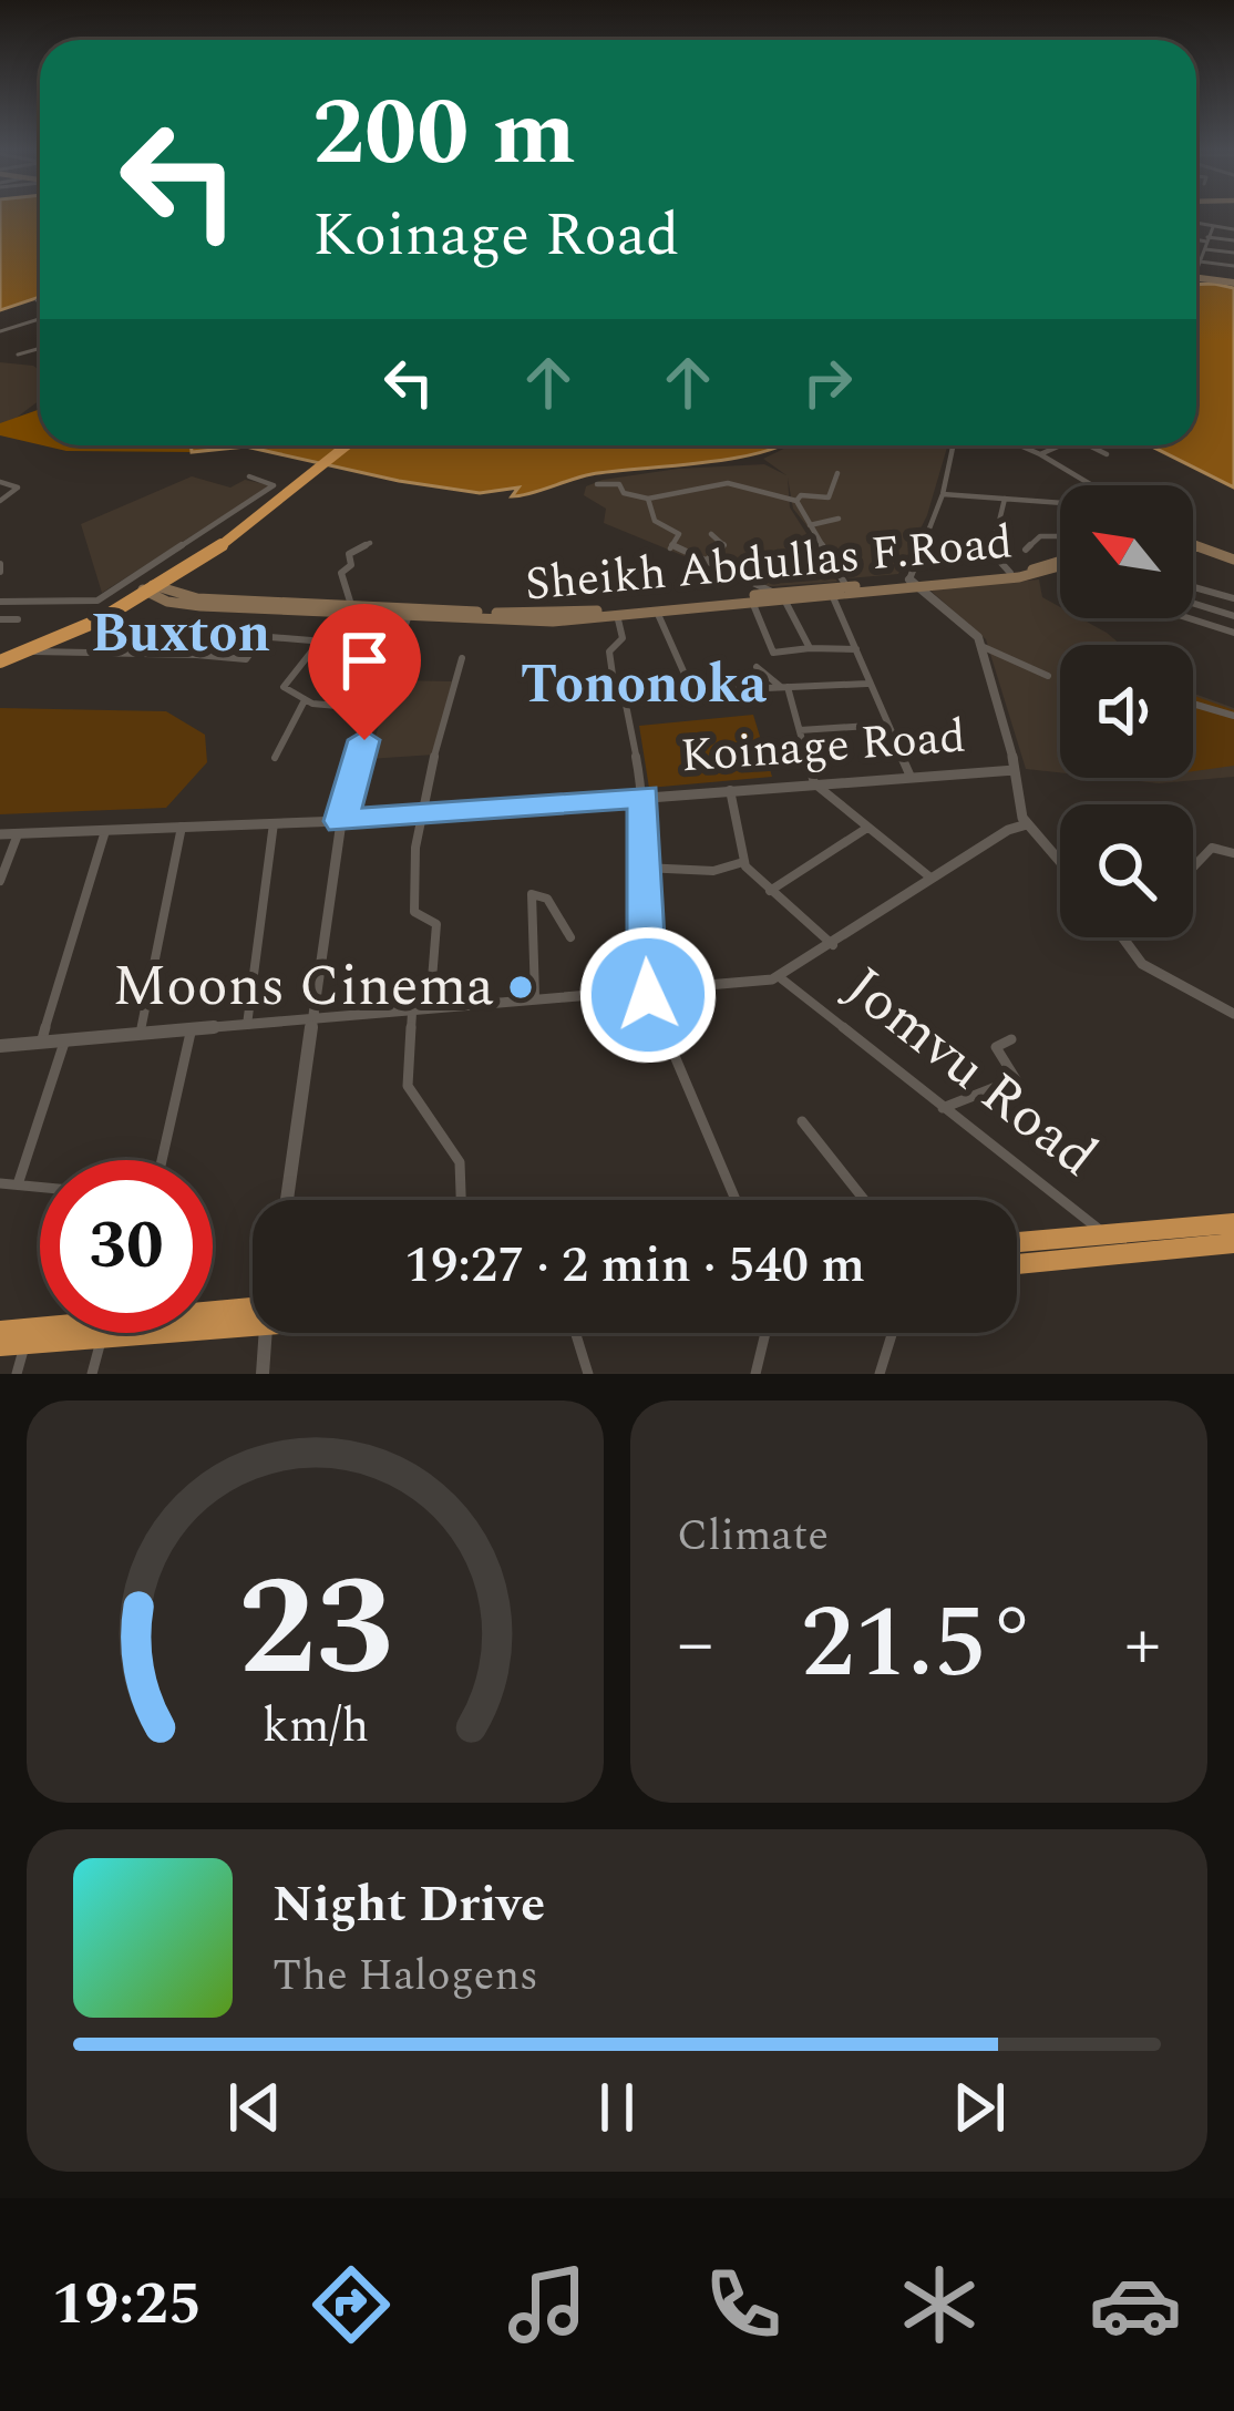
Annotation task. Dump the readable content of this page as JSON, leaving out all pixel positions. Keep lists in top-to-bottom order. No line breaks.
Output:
{"streets":{"main road":["Sheikh Abdullas F.Road"],"street":["Koinage Road","Jomvu Road"]},"districts":["Buxton","Tononoka"],"places":["Moons Cinema"],"north":"top left","page":{"turn":["200 m","Koinage Road"],"limit":"30","trip":"19:27 · 2 min · 540 m","tile":"Climate","heat":["−","21.5°","+"],"song":["Night Drive","The Halogens"],"tabs":"19:25","gauge":["23","km/h"]}}
